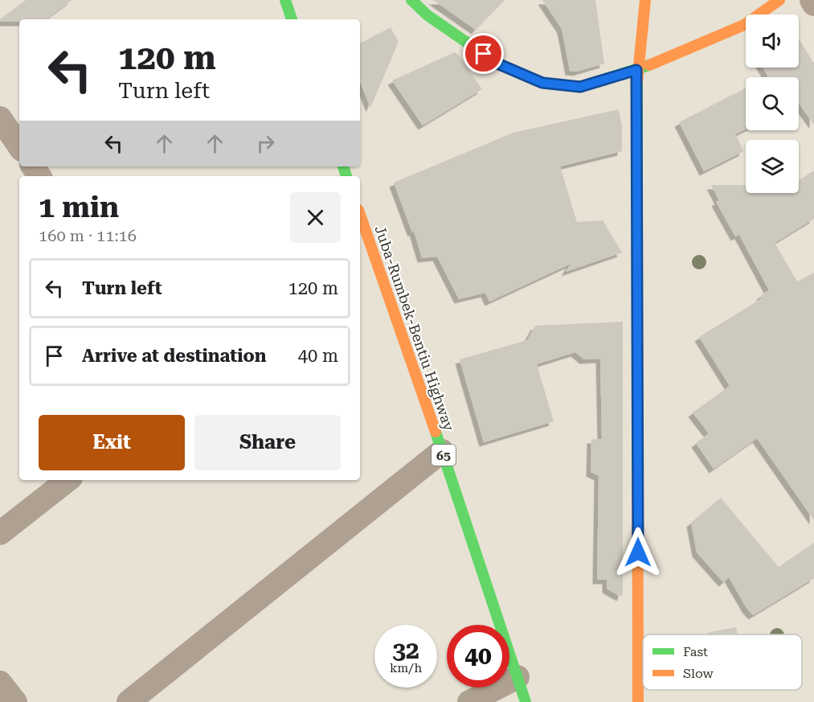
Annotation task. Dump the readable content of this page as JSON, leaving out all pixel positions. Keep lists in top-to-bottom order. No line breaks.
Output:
{"streets":{"street":["Juba-Rumbek-Bentiu Highway","65"]},"legend":["Fast","Slow"],"page":{"turn":["120 m","Turn left"],"heading":["1 min","160 m · 11:16"],"list":[{"name":"Turn left","value":"120 m"},{"name":"Arrive at destination","value":"40 m"}],"buttons":["Exit","Share"],"speed":"32 km/h","limit":"40"}}
